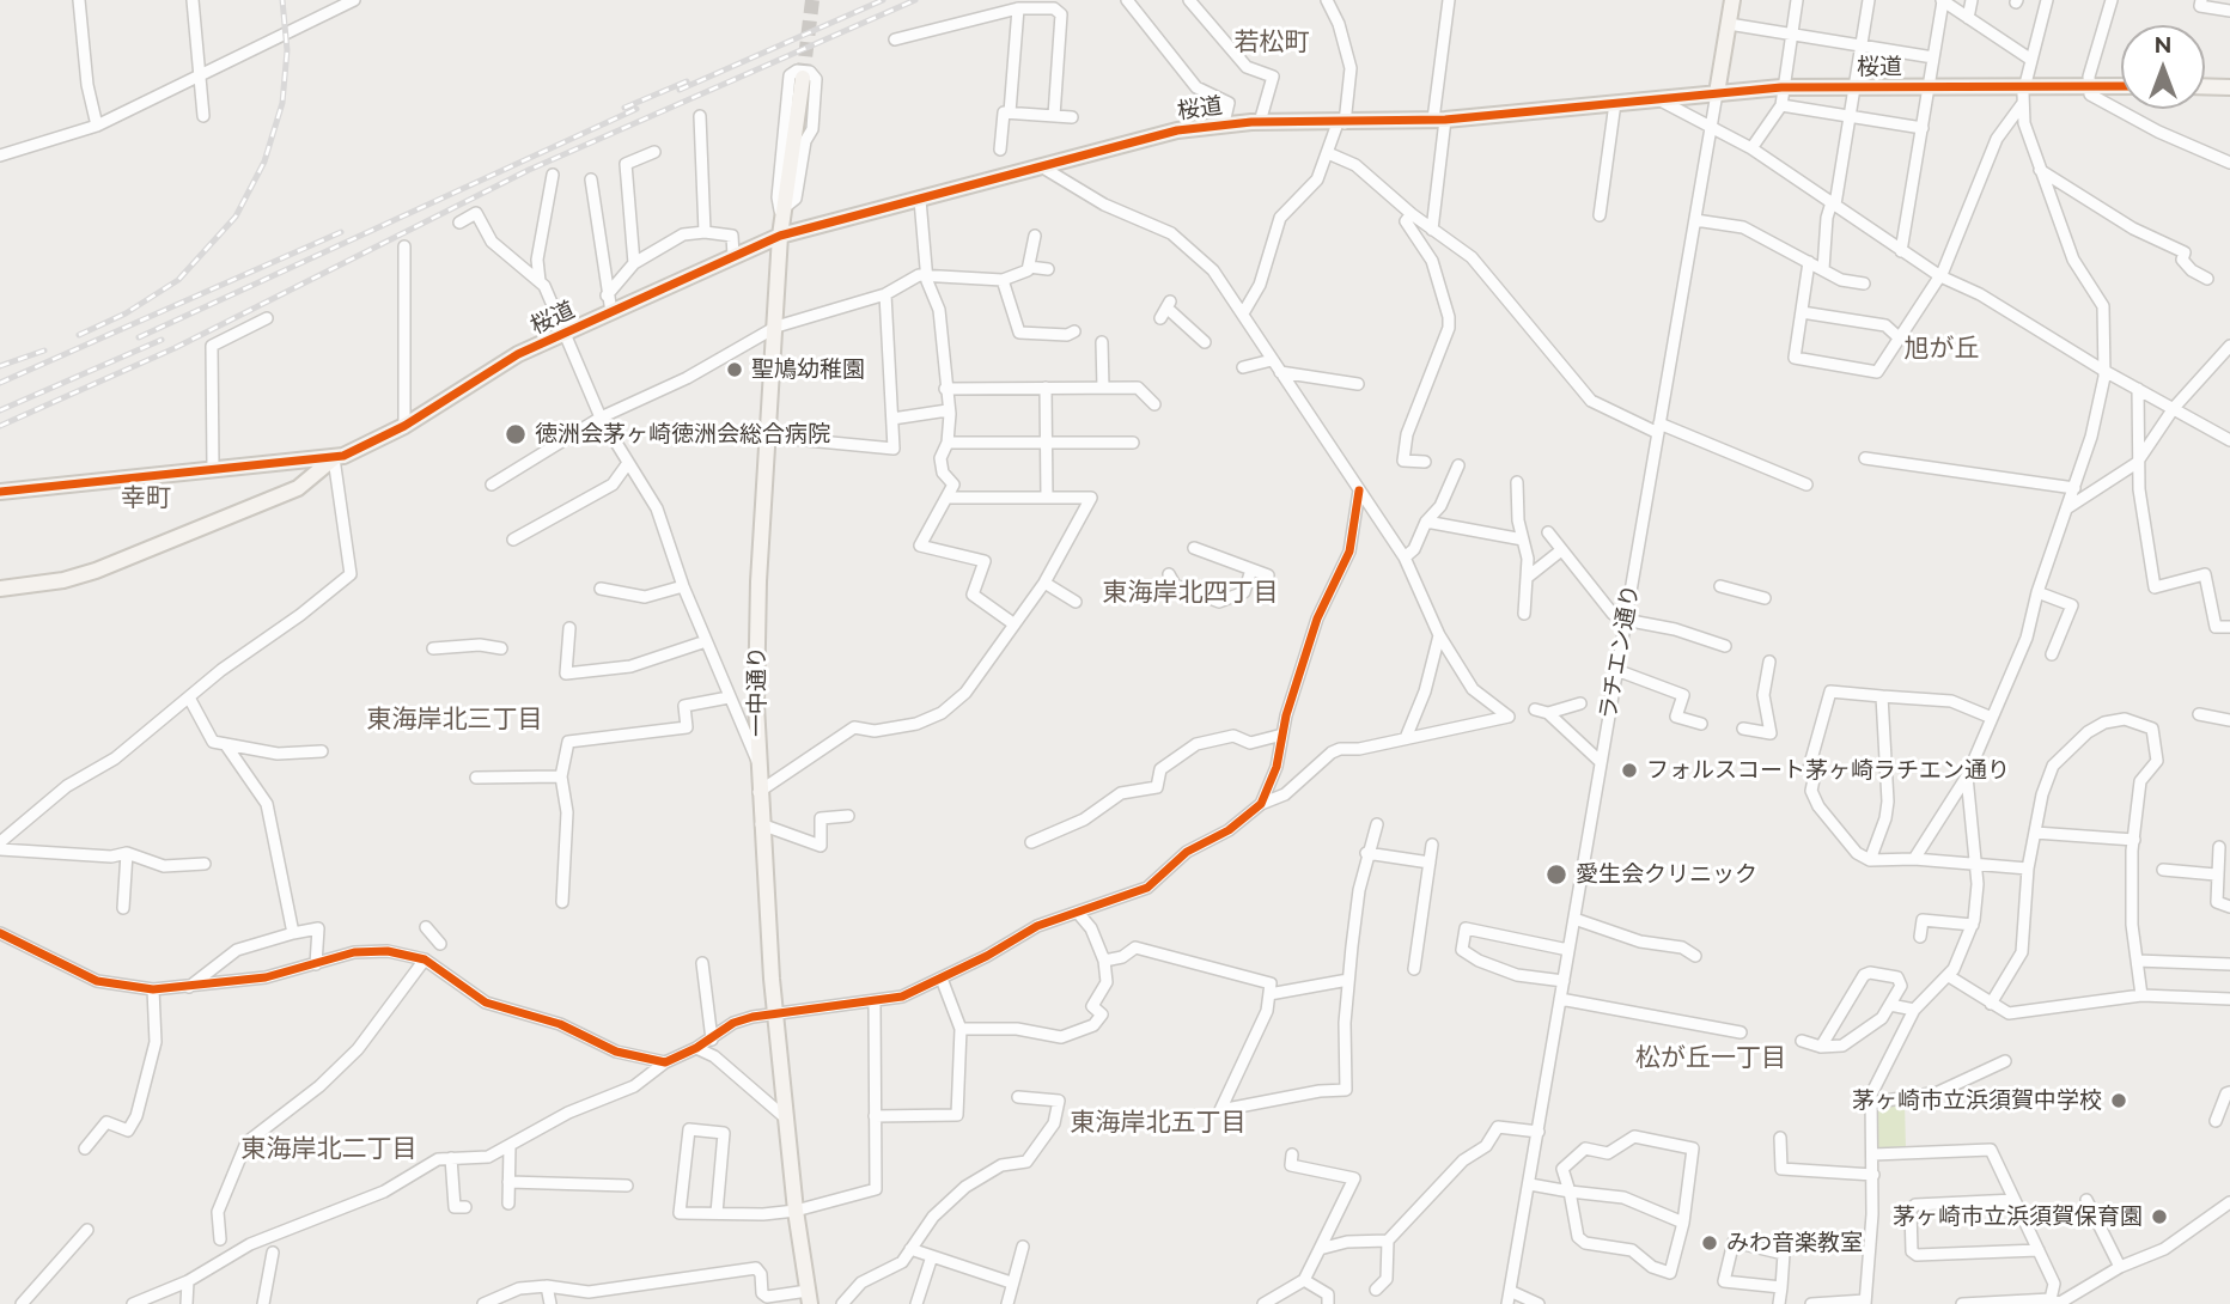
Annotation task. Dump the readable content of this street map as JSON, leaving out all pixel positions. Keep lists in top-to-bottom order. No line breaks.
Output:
{"streets":{"street":["桜道","ラチエン通り","一中通り"]},"crossings":[["桜道","ラチエン通り"],["桜道","一中通り"]],"districts":["若松町","旭が丘","幸町","東海岸北四丁目","東海岸北三丁目","松が丘一丁目","東海岸北五丁目","東海岸北二丁目"],"places":["聖鳩幼稚園","徳洲会茅ヶ崎徳洲会総合病院","フォルスコート茅ヶ崎ラチエン通り","愛生会クリニック","茅ヶ崎市立浜須賀中学校","茅ヶ崎市立浜須賀保育園","みわ音楽教室"],"north":"top"}
